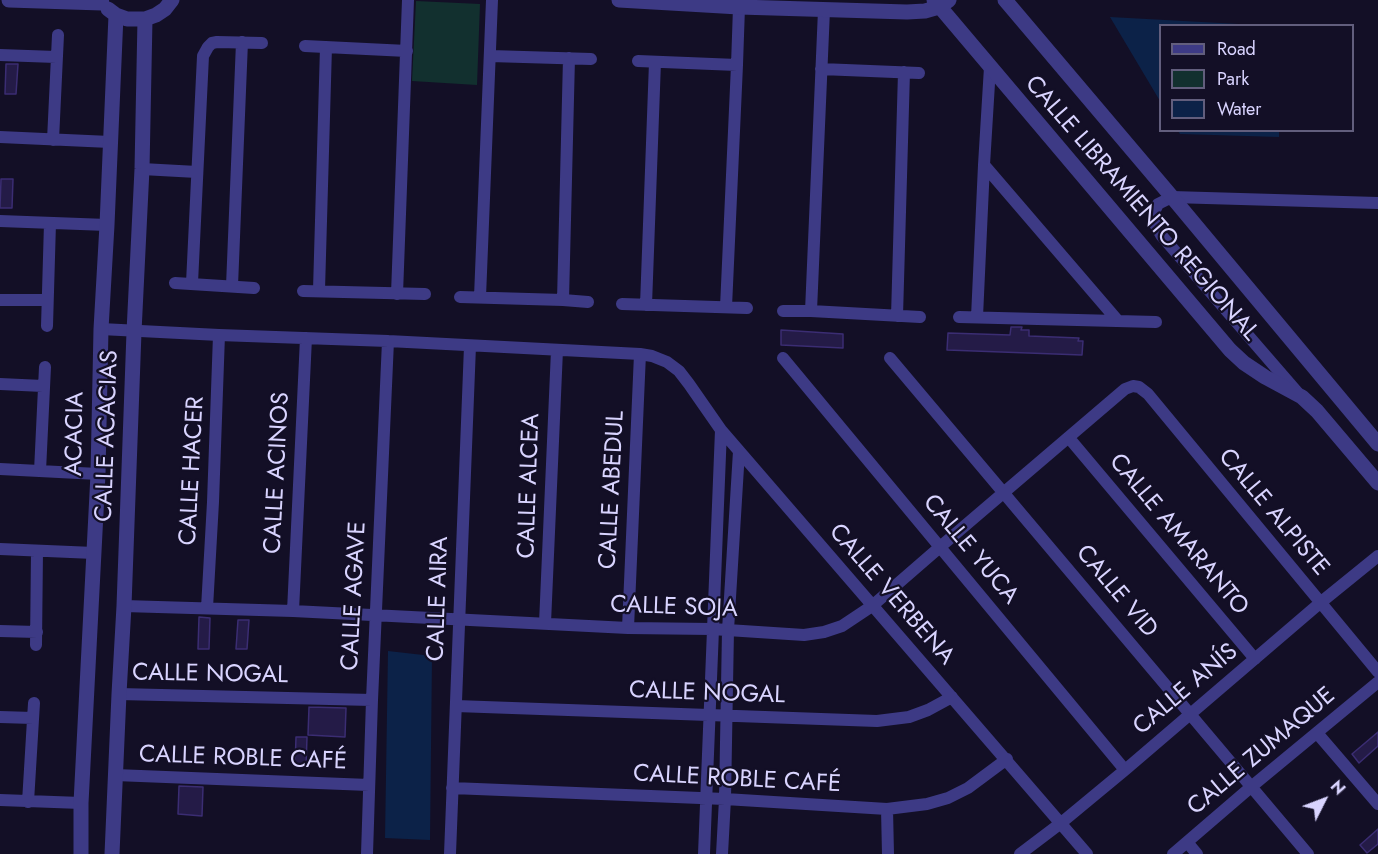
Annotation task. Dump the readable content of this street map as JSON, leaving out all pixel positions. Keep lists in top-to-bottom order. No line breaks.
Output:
{"streets":{"street":["CALLE LIBRAMIENTO REGIONAL","ACACIA","CALLE ACACIAS","CALLE HACER","CALLE ACINOS","CALLE ALCEA","CALLE ABEDUL","CALLE ALPISTE","CALLE AMARANTO","CALLE YUCA","CALLE VID","CALLE VERBENA","CALLE AGAVE","CALLE AIRA","CALLE SOJA","CALLE NOGAL","CALLE ANÍS","CALLE ZUMAQUE","CALLE ROBLE CAFÉ"]},"crossings":[["CALLE ACACIAS","CALLE SOJA"],["CALLE ACACIAS","CALLE NOGAL"],["CALLE ACACIAS","CALLE ROBLE CAFÉ"],["CALLE HACER","CALLE SOJA"],["CALLE ACINOS","CALLE SOJA"],["CALLE ALCEA","CALLE SOJA"],["CALLE ABEDUL","CALLE VERBENA"],["CALLE ABEDUL","CALLE SOJA"],["CALLE ALPISTE","CALLE SOJA"],["CALLE ALPISTE","CALLE ANÍS"],["CALLE AMARANTO","CALLE SOJA"],["CALLE AMARANTO","CALLE ANÍS"],["CALLE YUCA","CALLE SOJA"],["CALLE YUCA","CALLE ANÍS"],["CALLE VID","CALLE SOJA"],["CALLE VID","CALLE ANÍS"],["CALLE VID","CALLE ZUMAQUE"],["CALLE VERBENA","CALLE SOJA"],["CALLE VERBENA","CALLE NOGAL"],["CALLE VERBENA","CALLE ANÍS"],["CALLE VERBENA","CALLE ROBLE CAFÉ"],["CALLE AGAVE","CALLE SOJA"],["CALLE AGAVE","CALLE NOGAL"],["CALLE AGAVE","CALLE ROBLE CAFÉ"],["CALLE AIRA","CALLE SOJA"],["CALLE AIRA","CALLE NOGAL"],["CALLE AIRA","CALLE ROBLE CAFÉ"]],"legend":["Road","Park","Water"],"north":"top right"}
